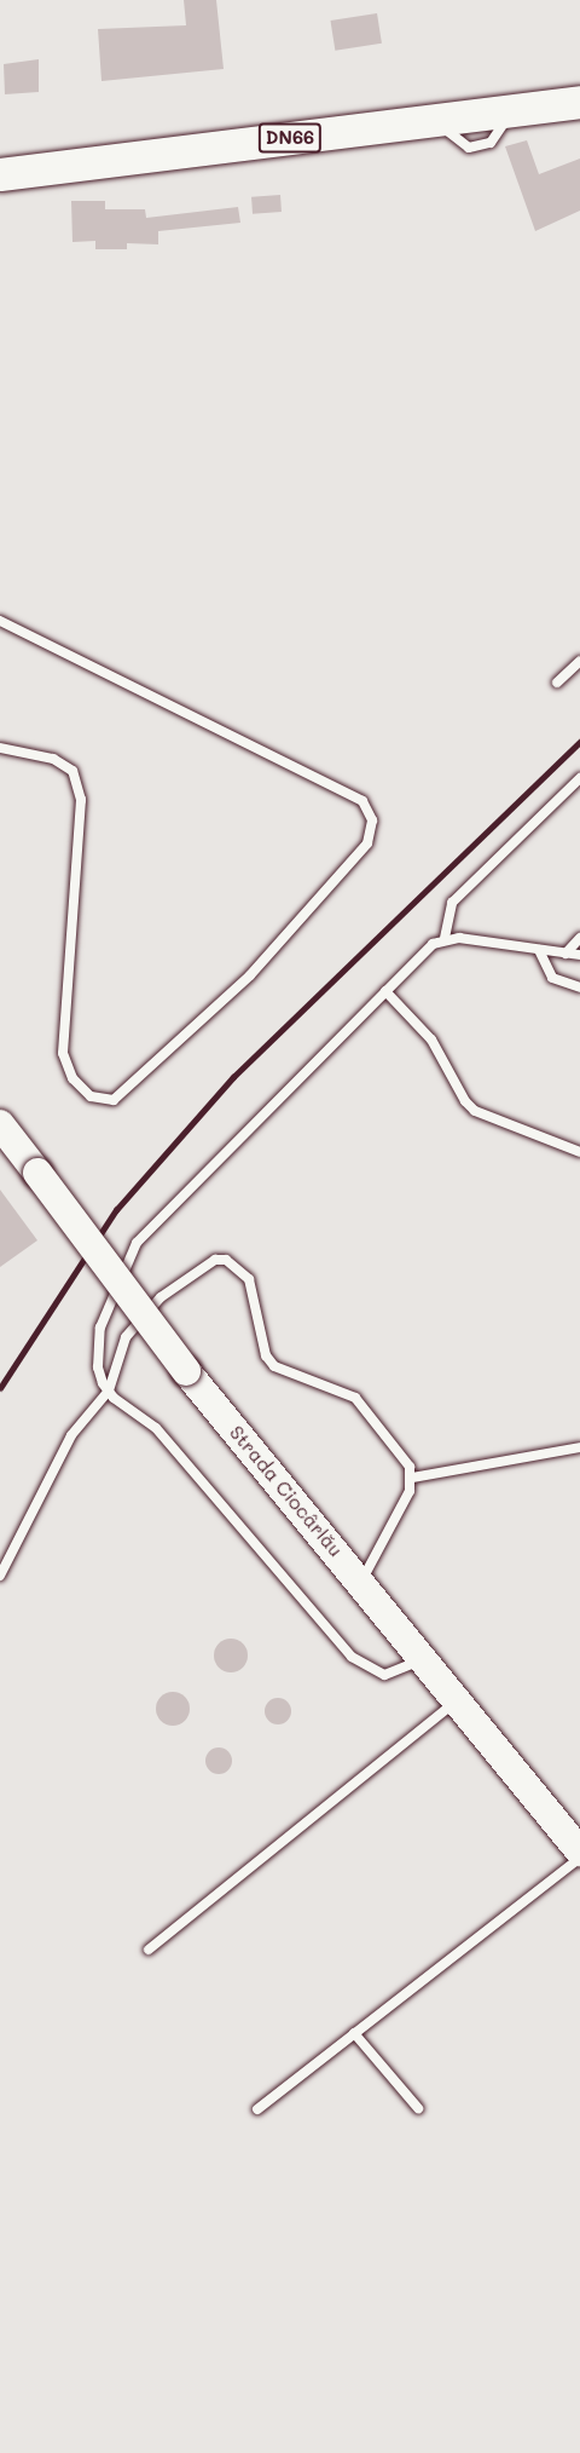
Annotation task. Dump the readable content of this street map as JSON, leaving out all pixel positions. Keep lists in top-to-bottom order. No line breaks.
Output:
{"streets":{"main road":["DN66","Strada Ciocârlău"]}}
